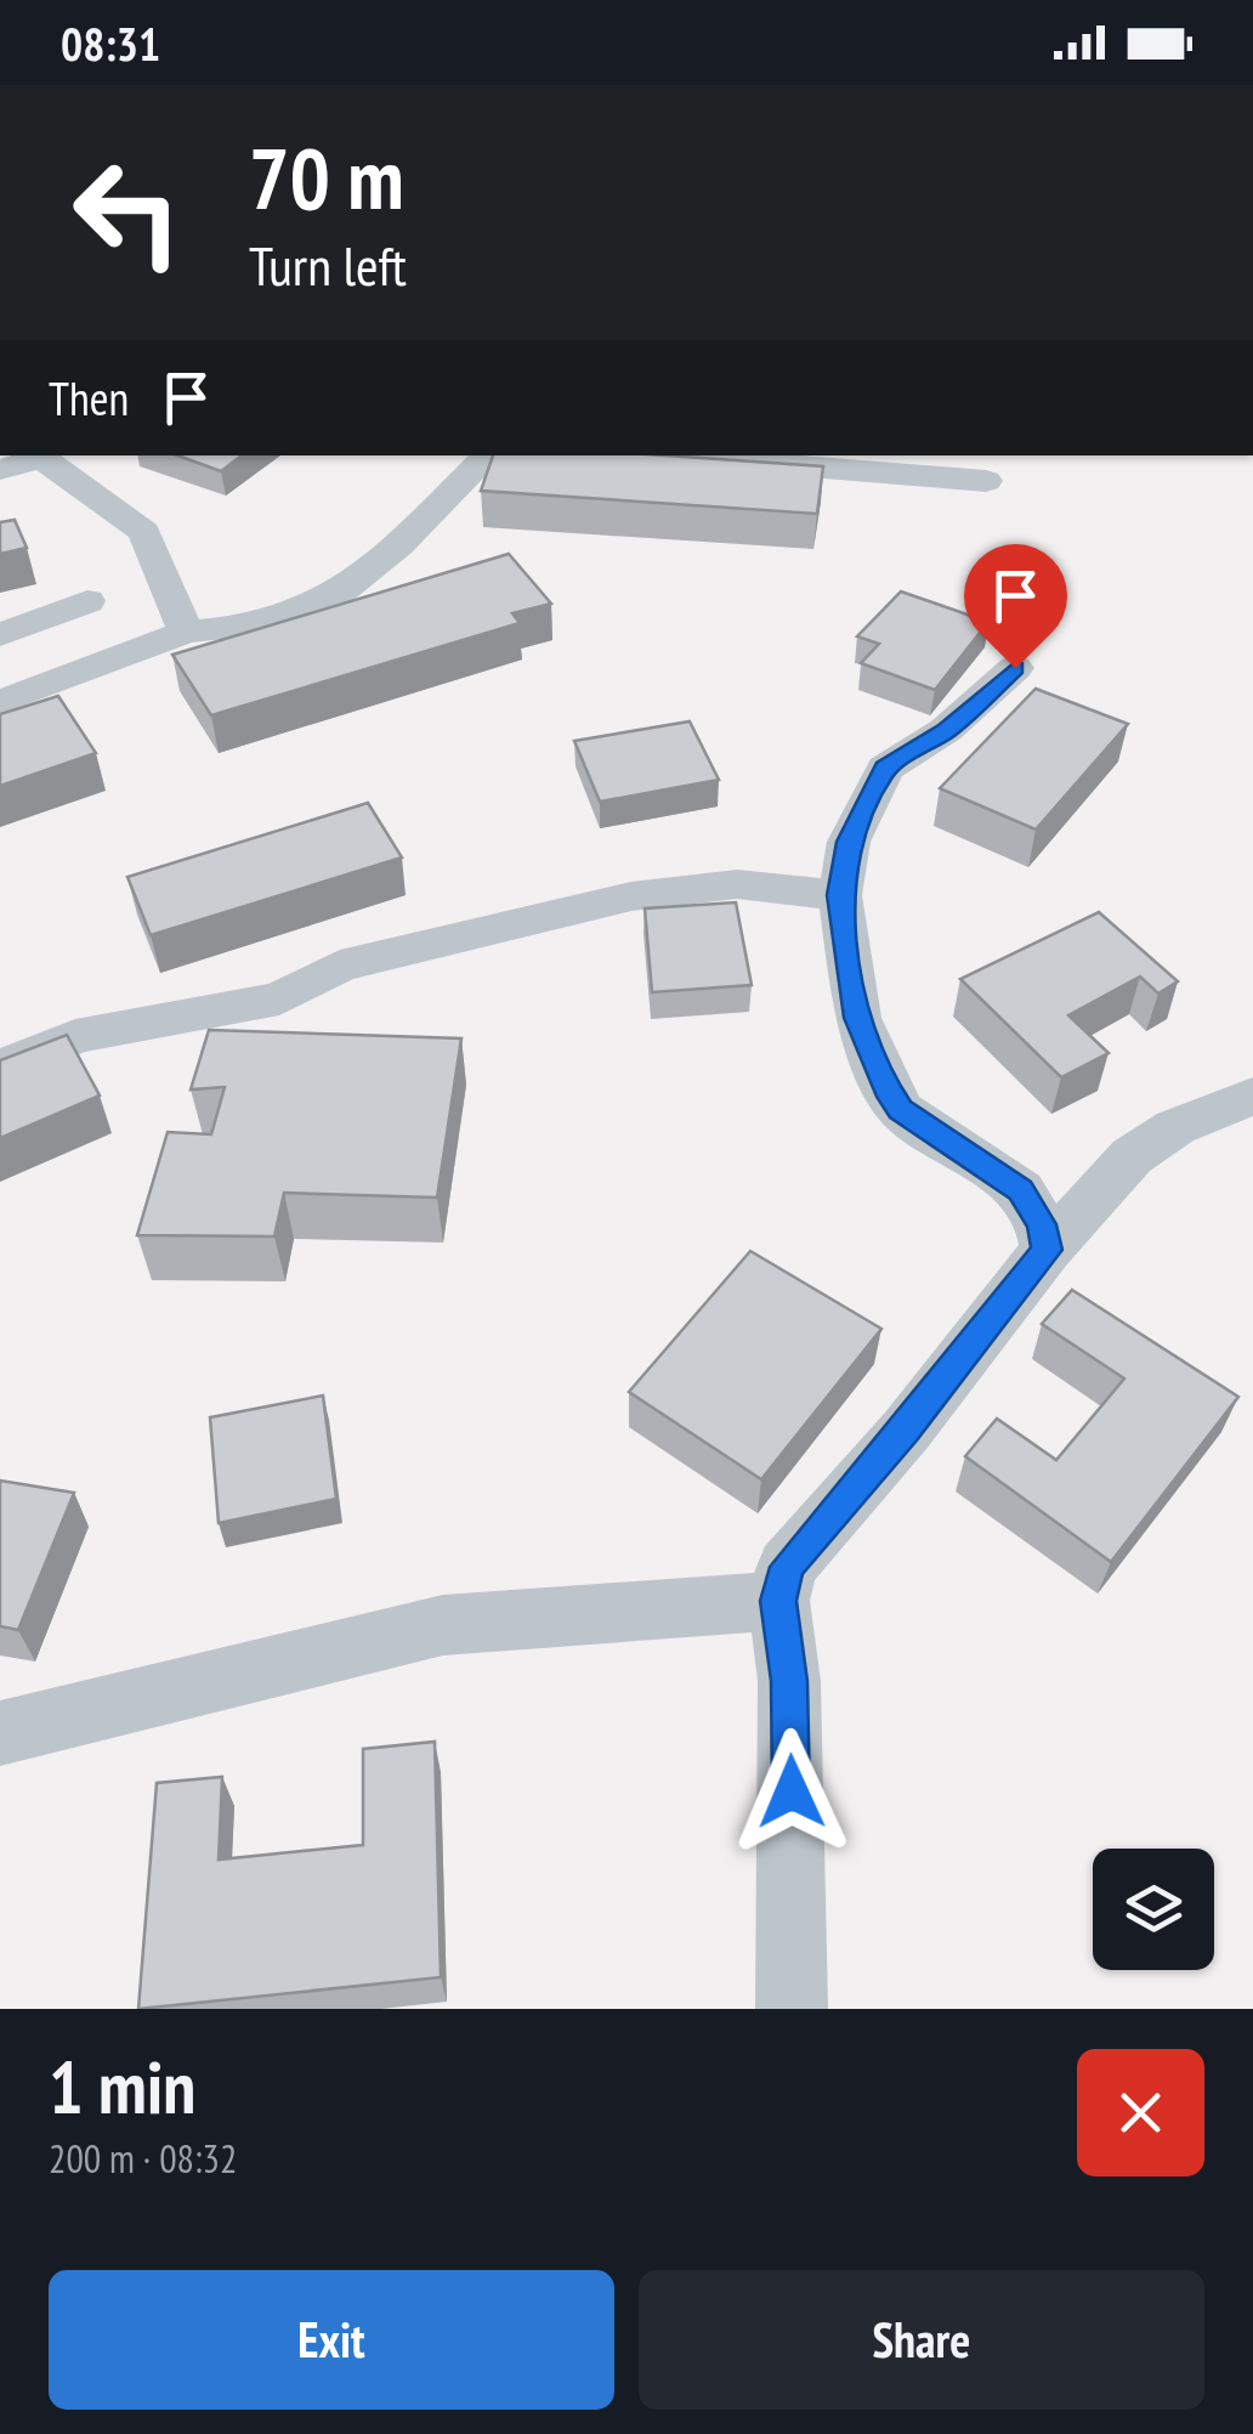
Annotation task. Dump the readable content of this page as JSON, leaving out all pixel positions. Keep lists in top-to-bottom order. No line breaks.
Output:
{"page":{"status":"08:31","turn":["70 m","Turn left"],"then":"Then","heading":["1 min","200 m · 08:32"],"buttons":["Exit","Share"]}}
